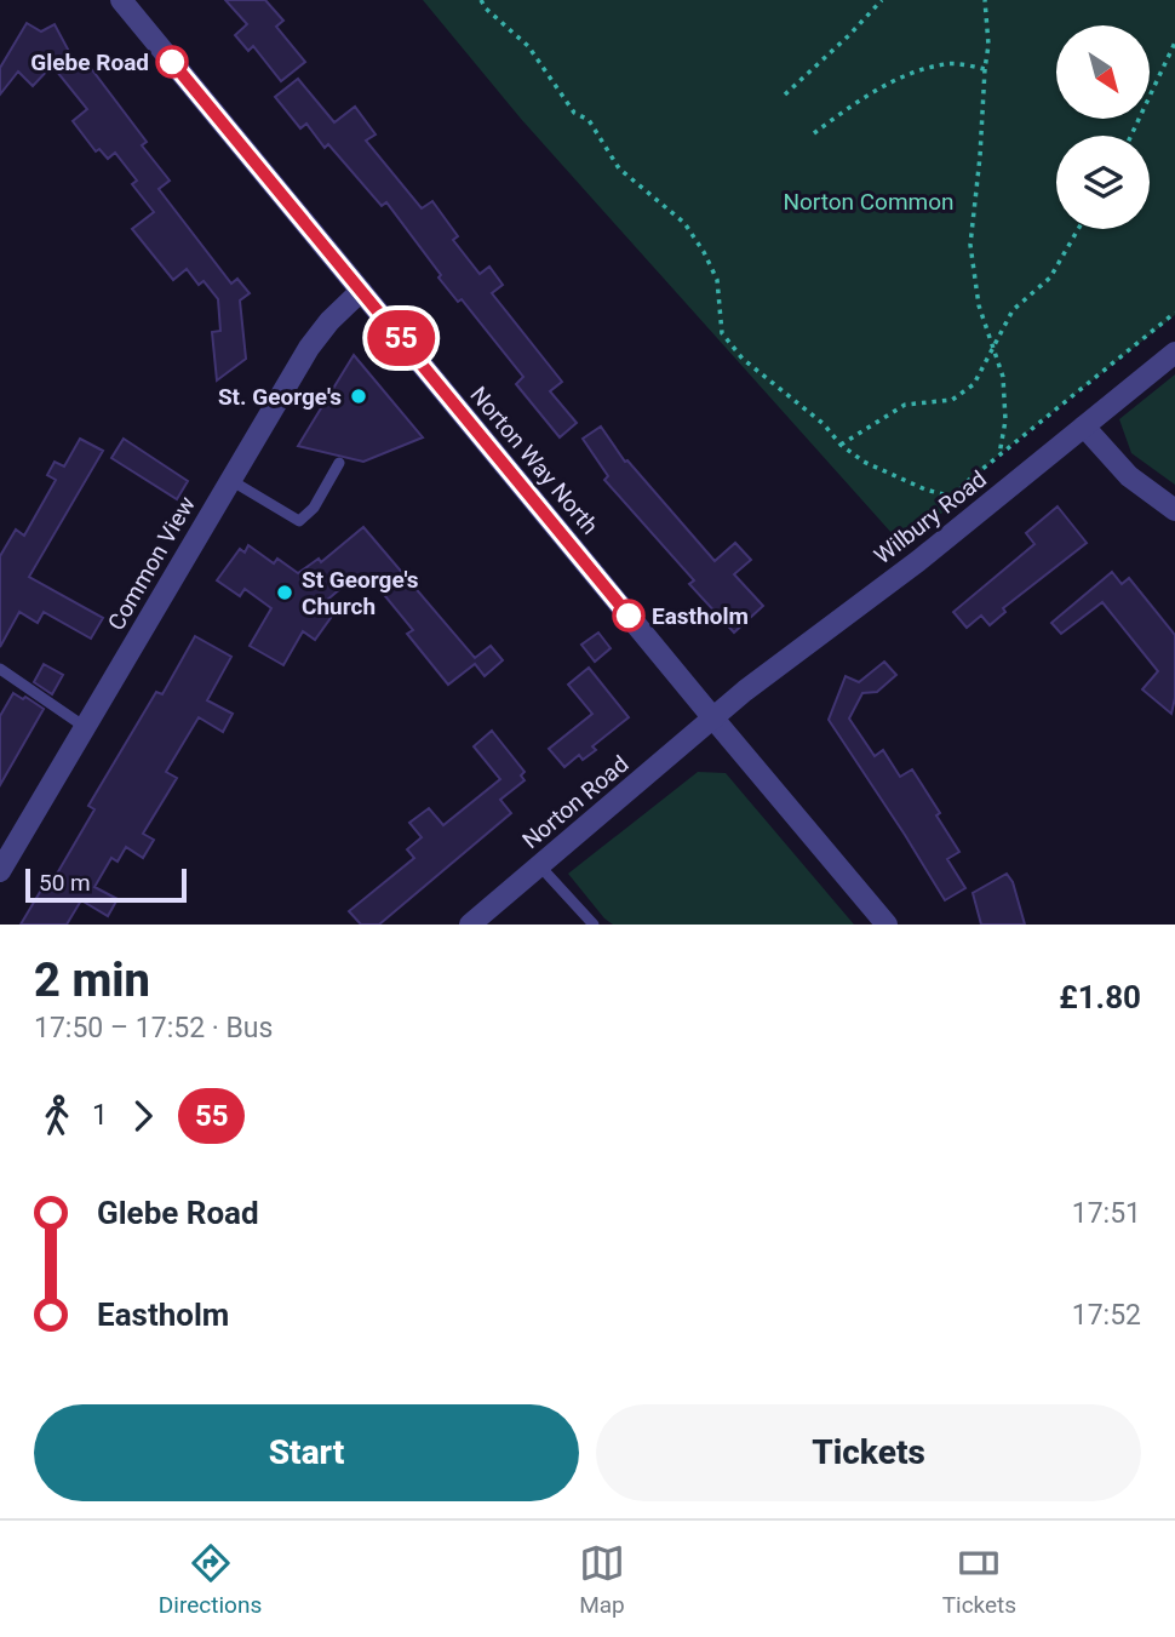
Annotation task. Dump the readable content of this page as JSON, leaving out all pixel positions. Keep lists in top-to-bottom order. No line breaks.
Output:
{"streets":{"street":["Norton Way North","Wilbury Road","Common View","Norton Road"]},"crossings":[["Norton Way North","Wilbury Road"],["Norton Way North","Common View"],["Norton Way North","Norton Road"],["Wilbury Road","Norton Road"]],"parks":["Norton Common"],"places":["Glebe Road","St. George's","St George's Church","Eastholm"],"lines":["bus line 55"],"scale_bar":"50 m","north":"bottom right","page":{"on_map":"55","scale":"50 m","heading":["2 min","17:50 – 17:52 · Bus","£1.80"],"legs":["1","55"],"list":[{"name":"Glebe Road","value":"17:51"},{"name":"Eastholm","value":"17:52"}],"buttons":["Start","Tickets"],"tabs":["Directions","Map","Tickets"]}}
